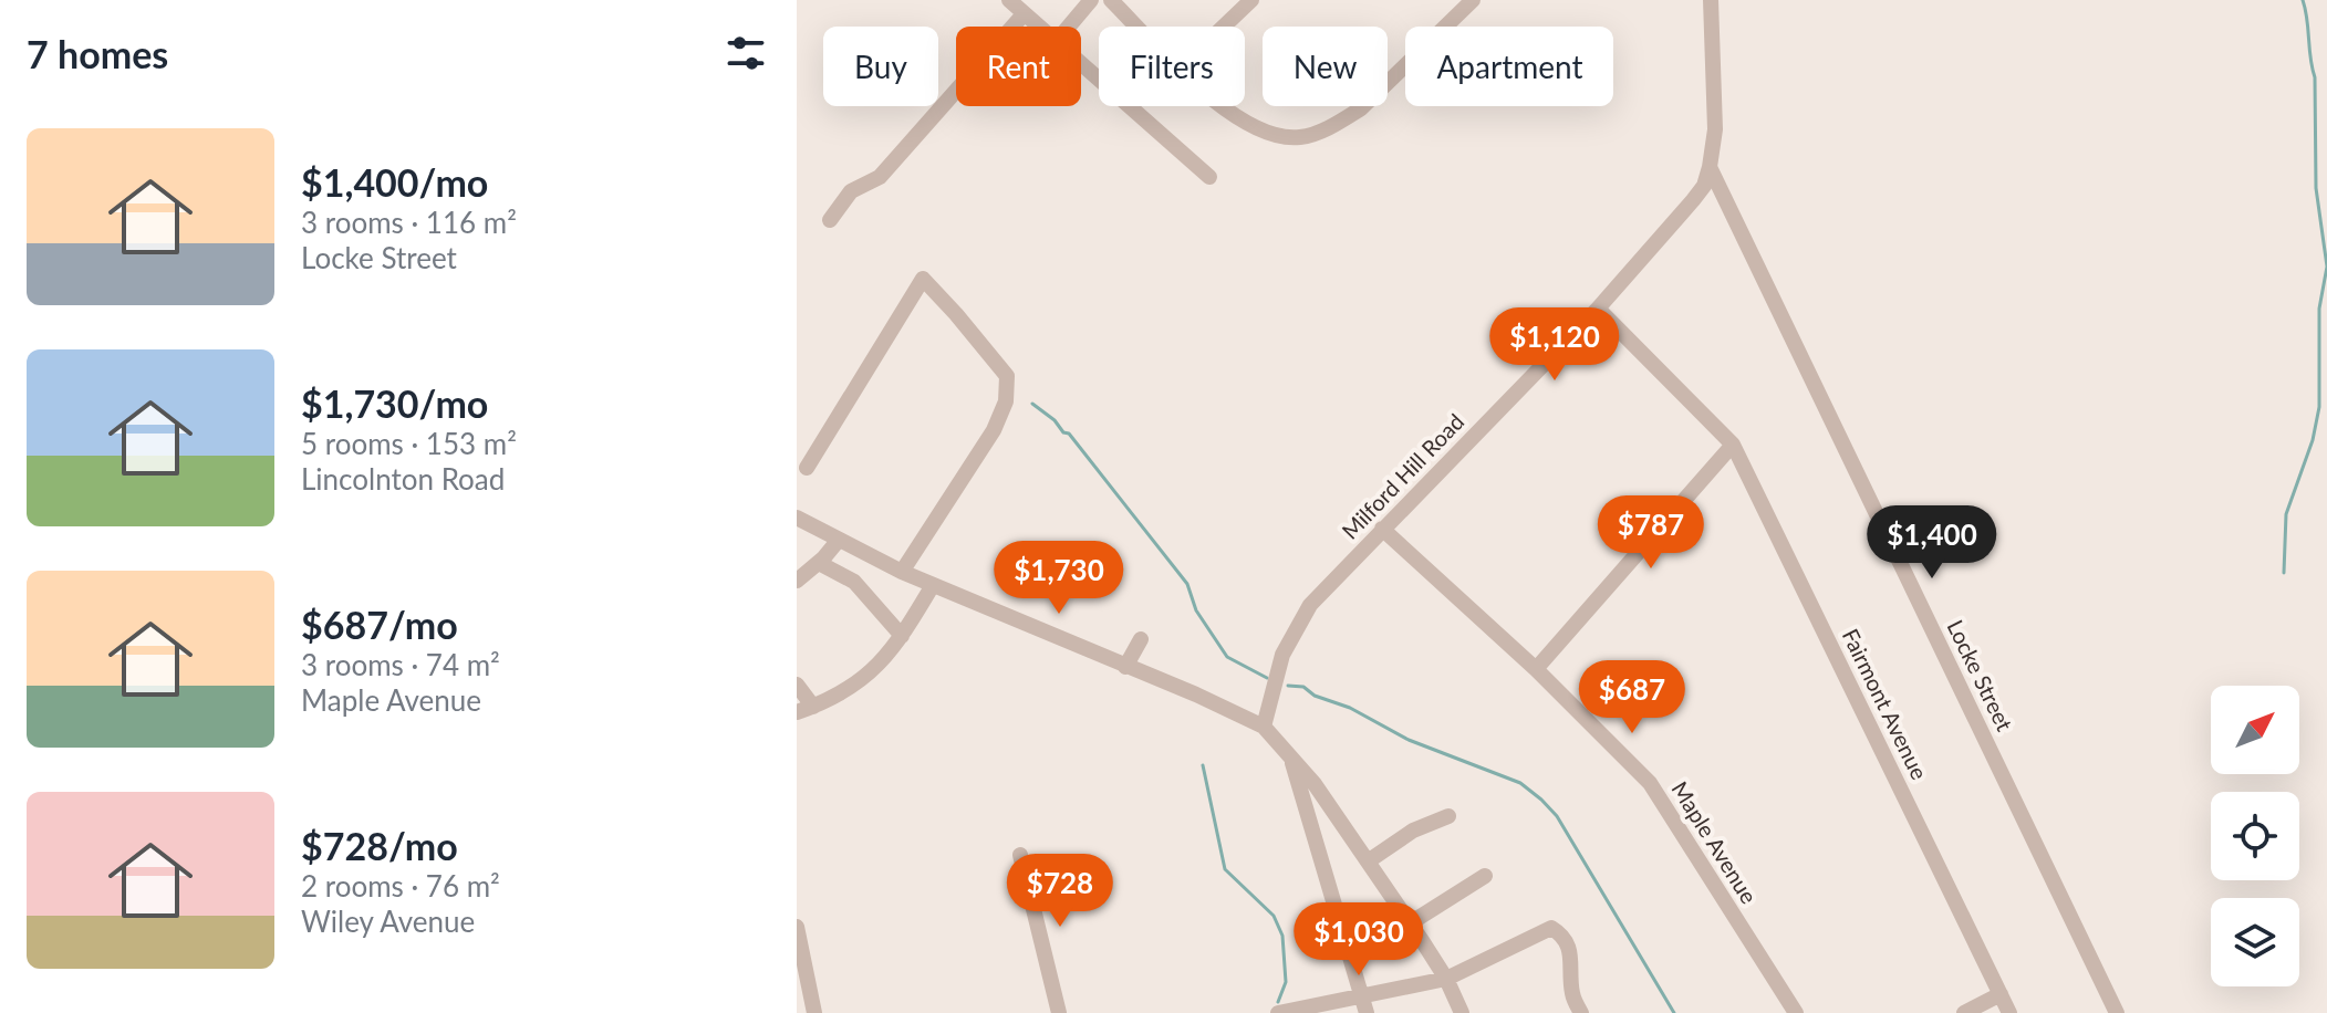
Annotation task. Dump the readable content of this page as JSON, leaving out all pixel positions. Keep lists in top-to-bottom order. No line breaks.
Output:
{"streets":{"street":["Milford Hill Road","Locke Street","Fairmont Avenue","Maple Avenue"]},"crossings":[["Milford Hill Road","Locke Street"],["Milford Hill Road","Fairmont Avenue"],["Milford Hill Road","Maple Avenue"]],"north":"top right","page":{"heading":"7 homes","chip":["Buy","Rent","Filters","New","Apartment"],"list":[{"name":"$1,400/mo","note":"3 rooms · 116 m² · Locke Street"},{"name":"$1,730/mo","note":"5 rooms · 153 m² · Lincolnton Road"},{"name":"$687/mo","note":"3 rooms · 74 m² · Maple Avenue"},{"name":"$728/mo","note":"2 rooms · 76 m² · Wiley Avenue"}],"price":["$1,120","$787","$1,400","$1,730","$687","$728","$1,030"]}}
